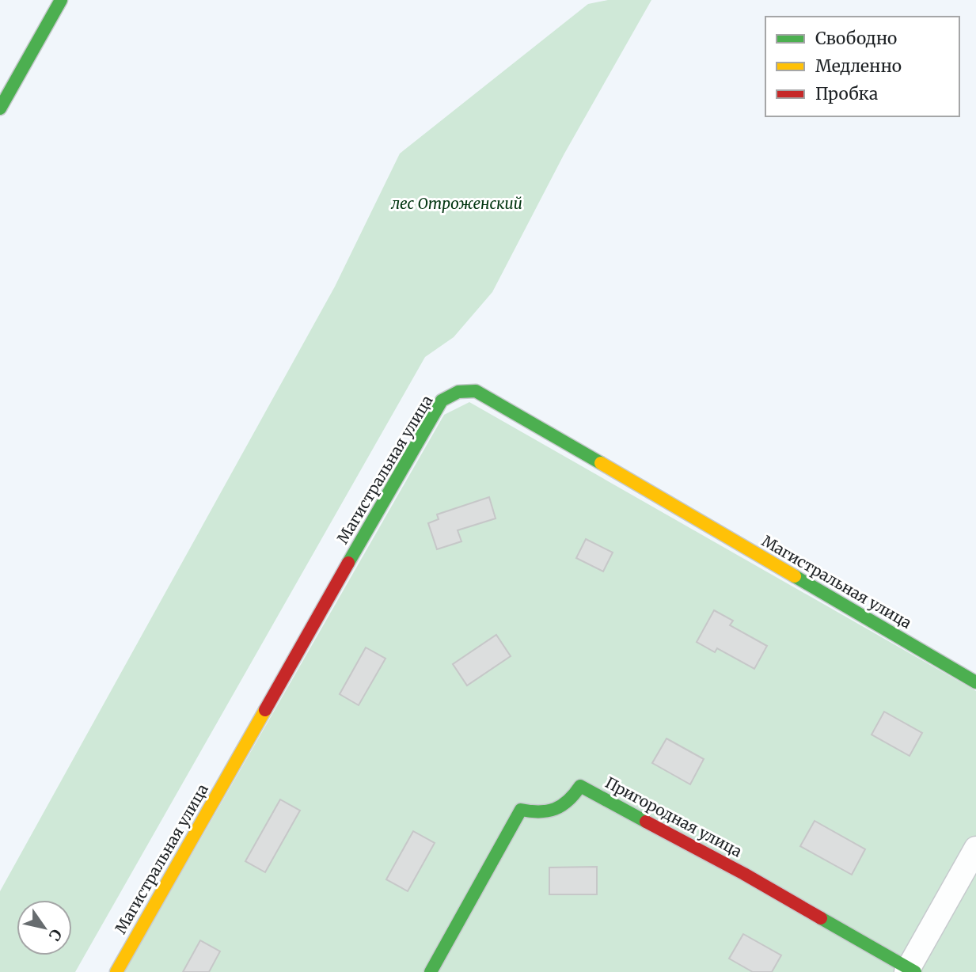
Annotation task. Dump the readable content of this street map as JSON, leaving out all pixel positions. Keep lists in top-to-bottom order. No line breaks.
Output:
{"streets":{"street":["Магистральная улица","Пригородная улица"]},"parks":["лес Отроженский"],"legend":["Свободно","Медленно","Пробка"],"north":"bottom right"}
